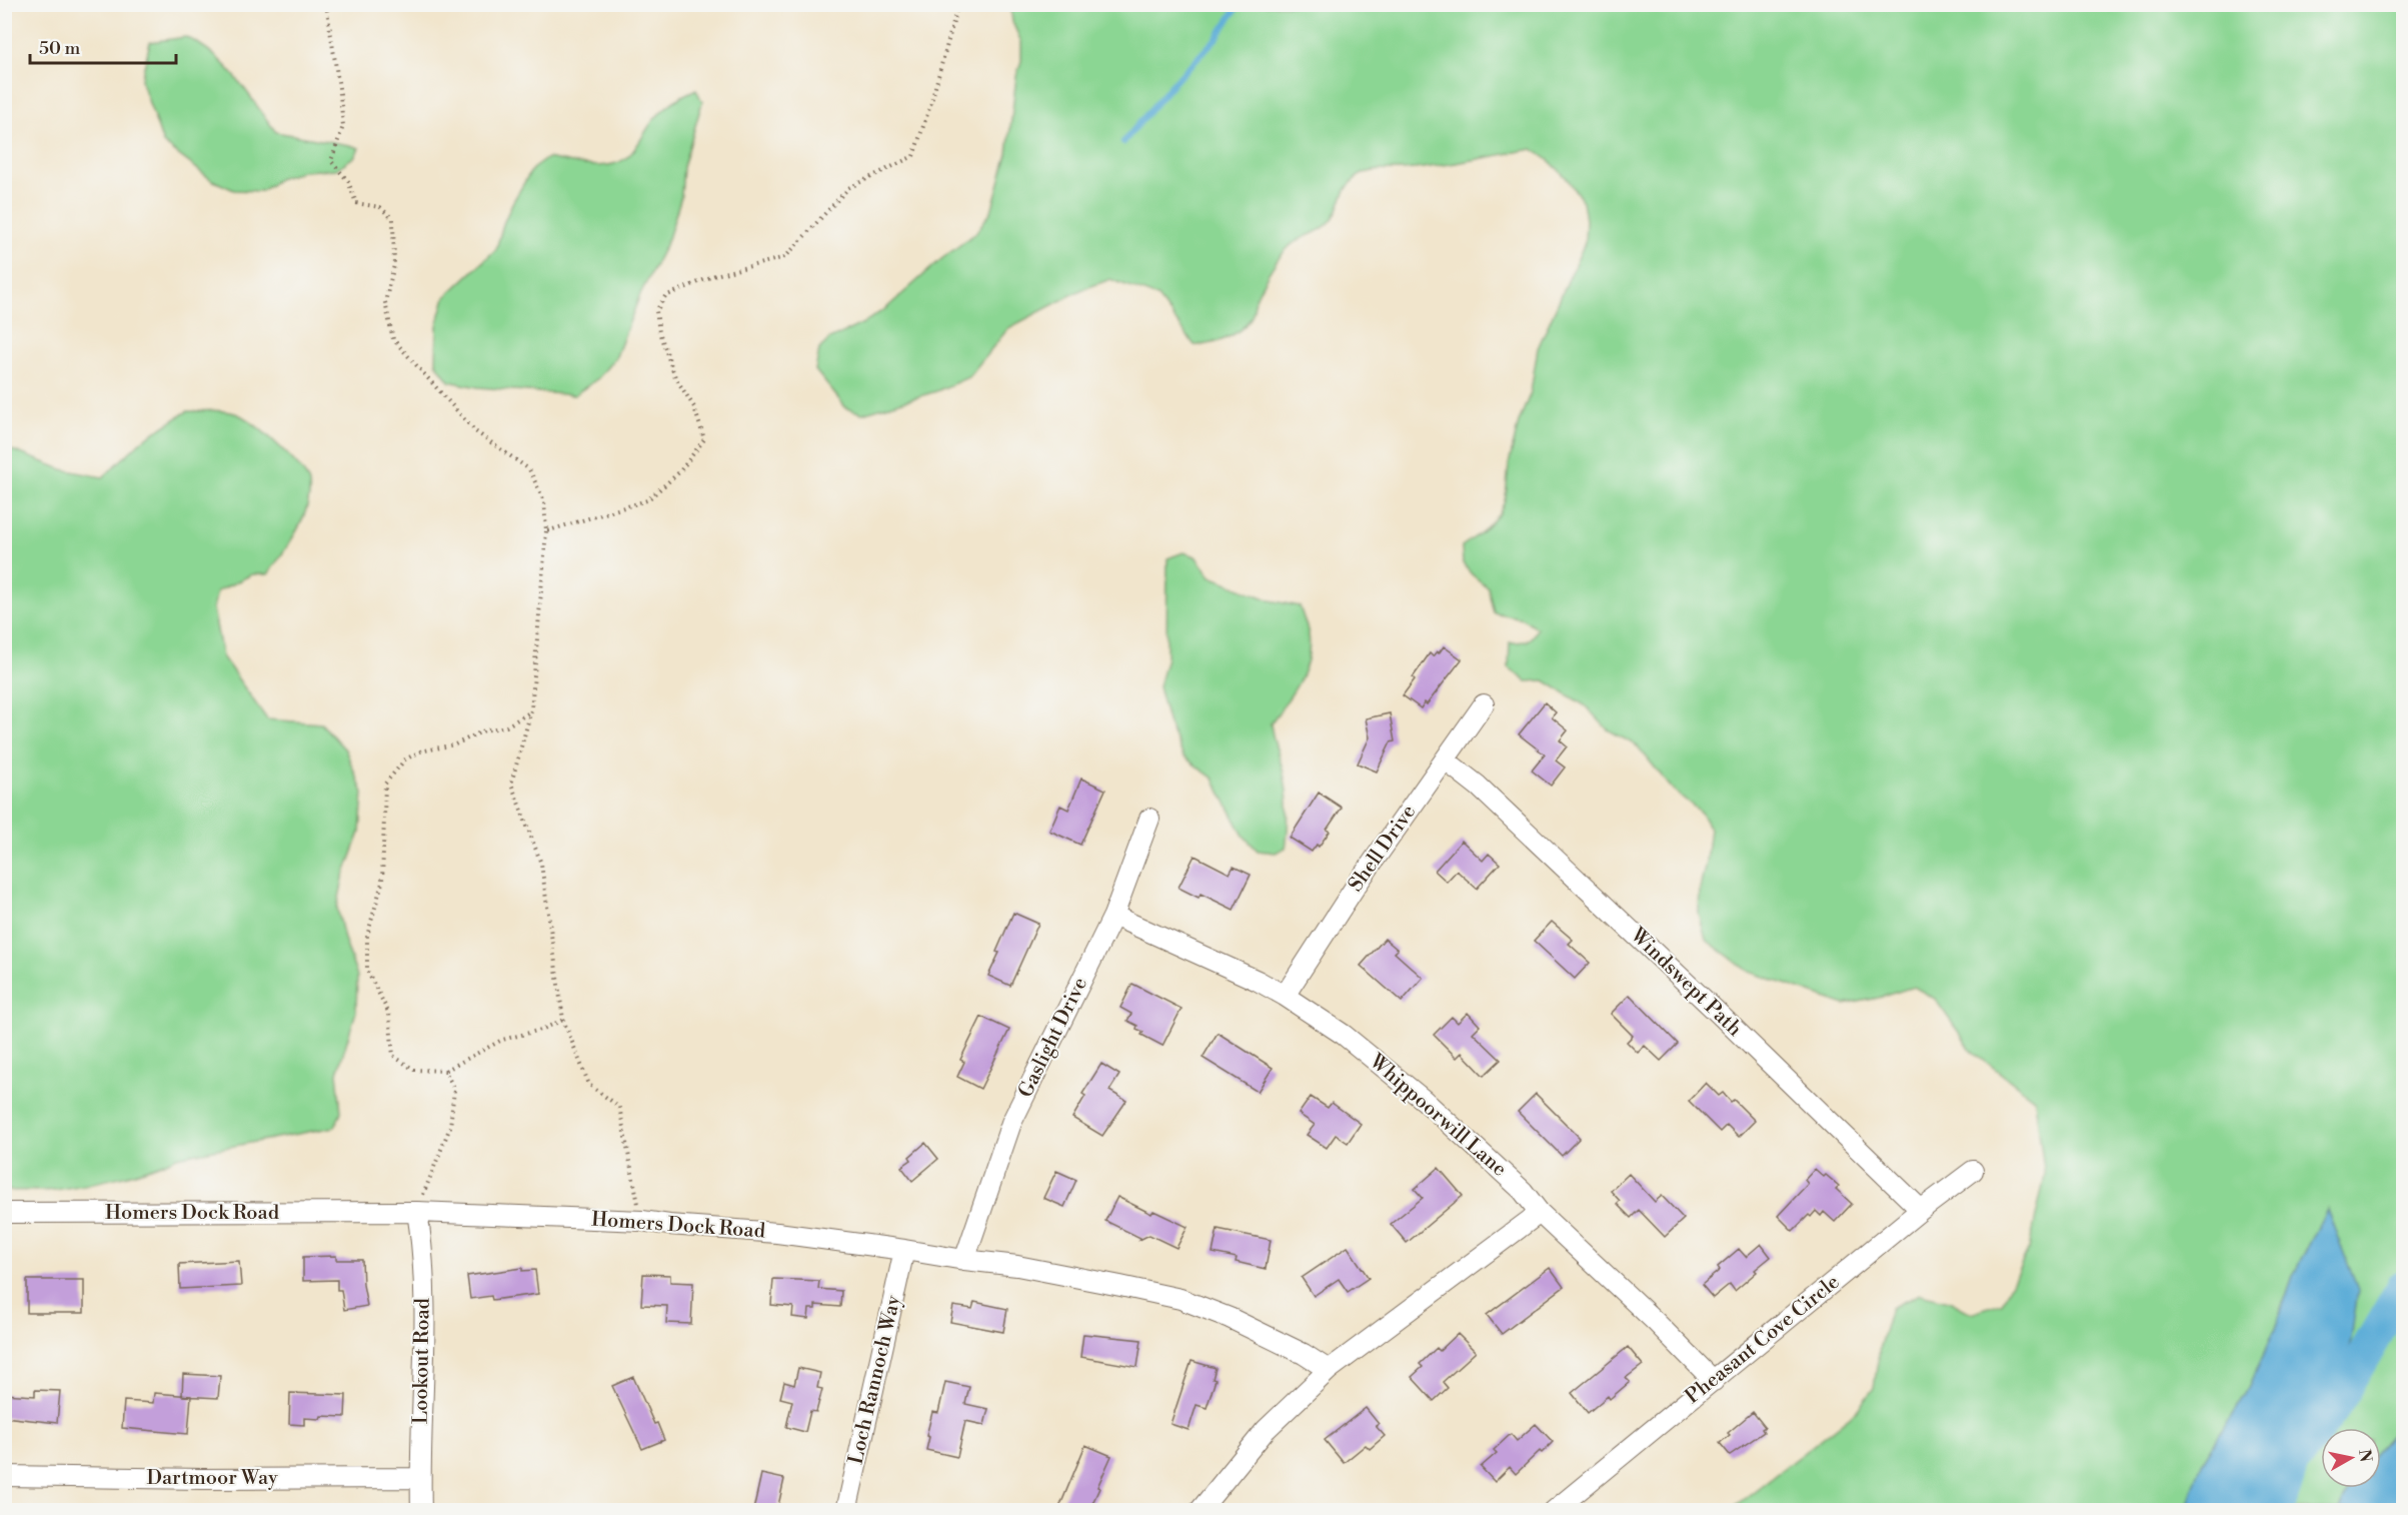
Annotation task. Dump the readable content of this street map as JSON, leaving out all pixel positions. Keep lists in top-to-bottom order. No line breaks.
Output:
{"streets":{"street":["Shell Drive","Windswept Path","Gaslight Drive","Whippoorwill Lane","Homers Dock Road","Pheasant Cove Circle","Lookout Road","Loch Rannoch Way","Dartmoor Way"]},"crossings":[["Shell Drive","Windswept Path"],["Shell Drive","Whippoorwill Lane"],["Windswept Path","Pheasant Cove Circle"],["Gaslight Drive","Whippoorwill Lane"],["Gaslight Drive","Homers Dock Road"],["Whippoorwill Lane","Pheasant Cove Circle"],["Homers Dock Road","Lookout Road"],["Homers Dock Road","Loch Rannoch Way"],["Lookout Road","Dartmoor Way"]],"scale_bar":"50 m","north":"right"}
